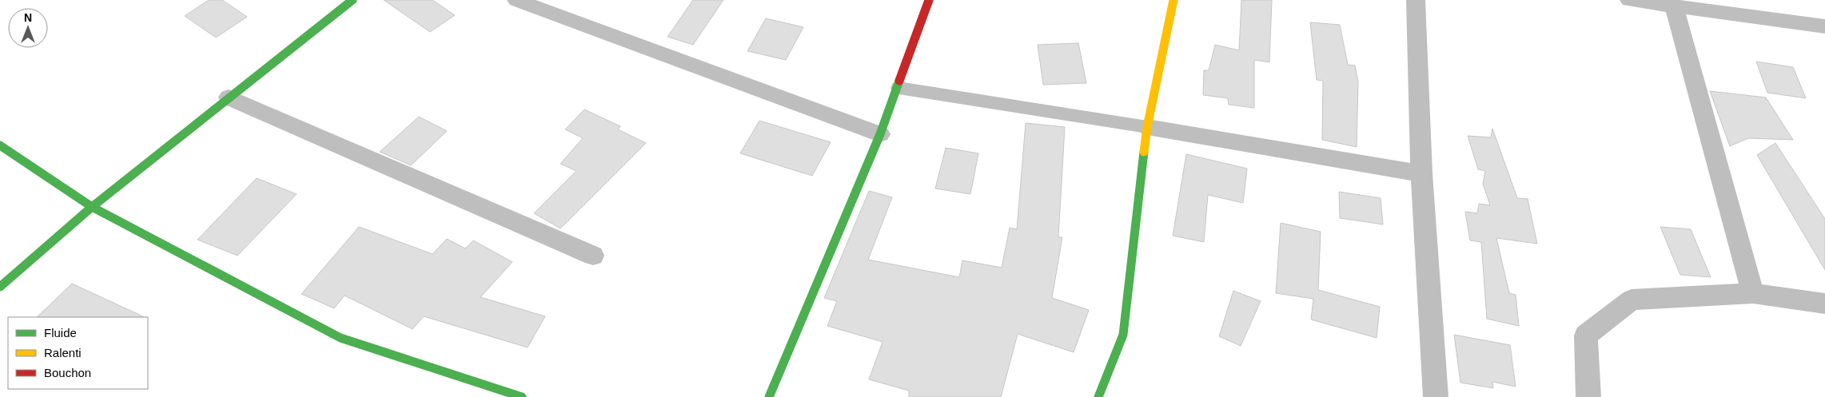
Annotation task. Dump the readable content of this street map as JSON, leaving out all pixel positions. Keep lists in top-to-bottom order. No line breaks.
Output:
{"legend":["Fluide","Ralenti","Bouchon"],"north":"top"}
